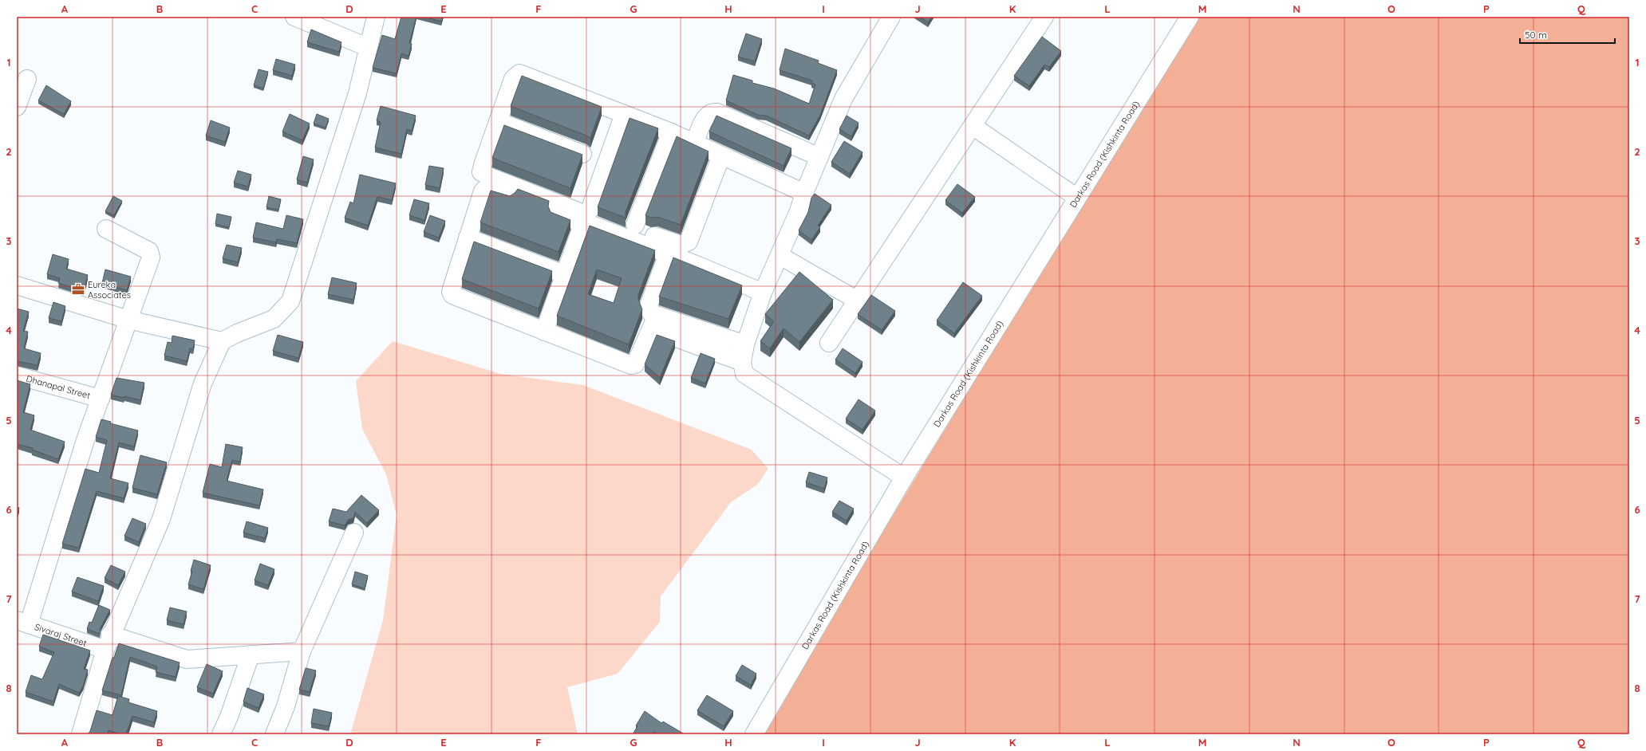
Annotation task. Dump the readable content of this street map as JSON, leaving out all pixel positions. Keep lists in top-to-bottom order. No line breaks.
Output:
{"streets":{"street":["Darkas Road (Kishkinta Road)","Dhanapal Street","Sivaraj Street"]},"places":{"office":["Eureka Associates"]},"scale_bar":"50 m","grid":{"columns":["A","B","C","D","E","F","G","H","I","J","K","L","M","N","O","P","Q"],"rows":["1","2","3","4","5","6","7","8"]}}
